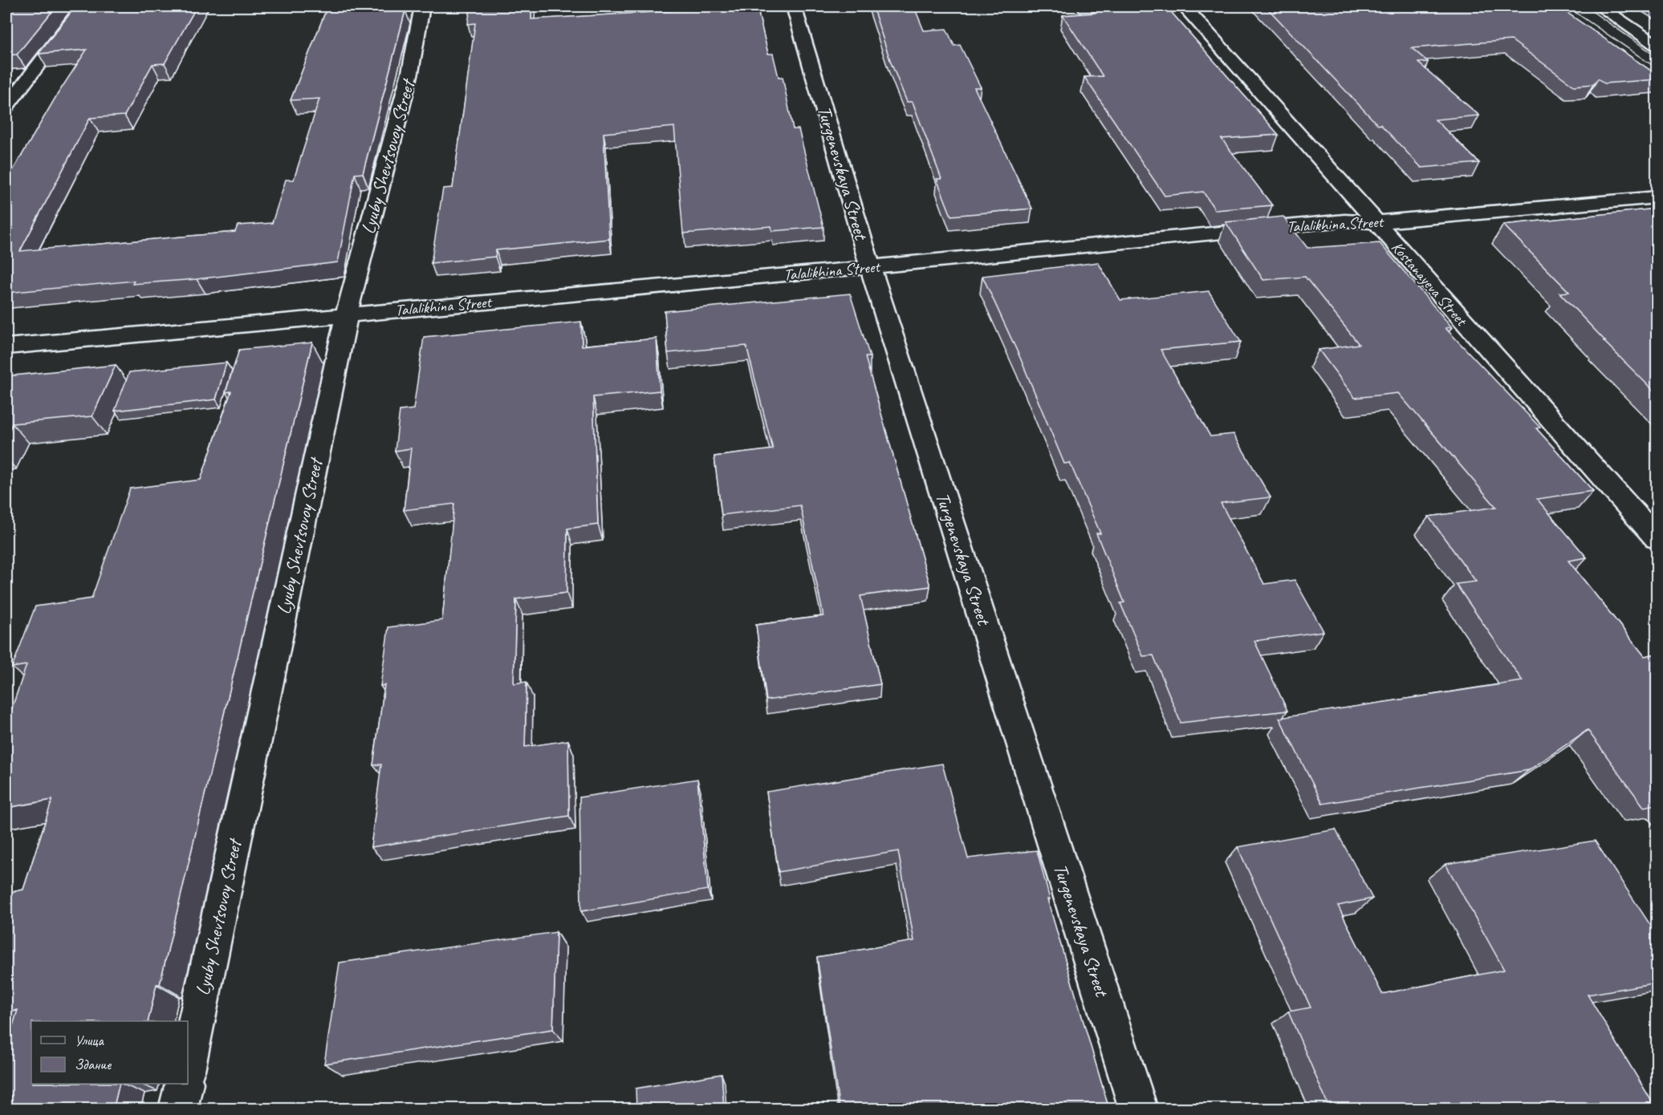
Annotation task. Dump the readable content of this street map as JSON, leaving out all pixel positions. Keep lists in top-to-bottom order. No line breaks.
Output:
{"streets":{"street":["Lyuby Shevtsovoy Street","Turgenevskaya Street","Talalikhina Street","Kostanayeva Street"]},"crossings":[["Lyuby Shevtsovoy Street","Talalikhina Street"],["Turgenevskaya Street","Talalikhina Street"],["Talalikhina Street","Kostanayeva Street"]],"legend":["Улица","Здание"]}
